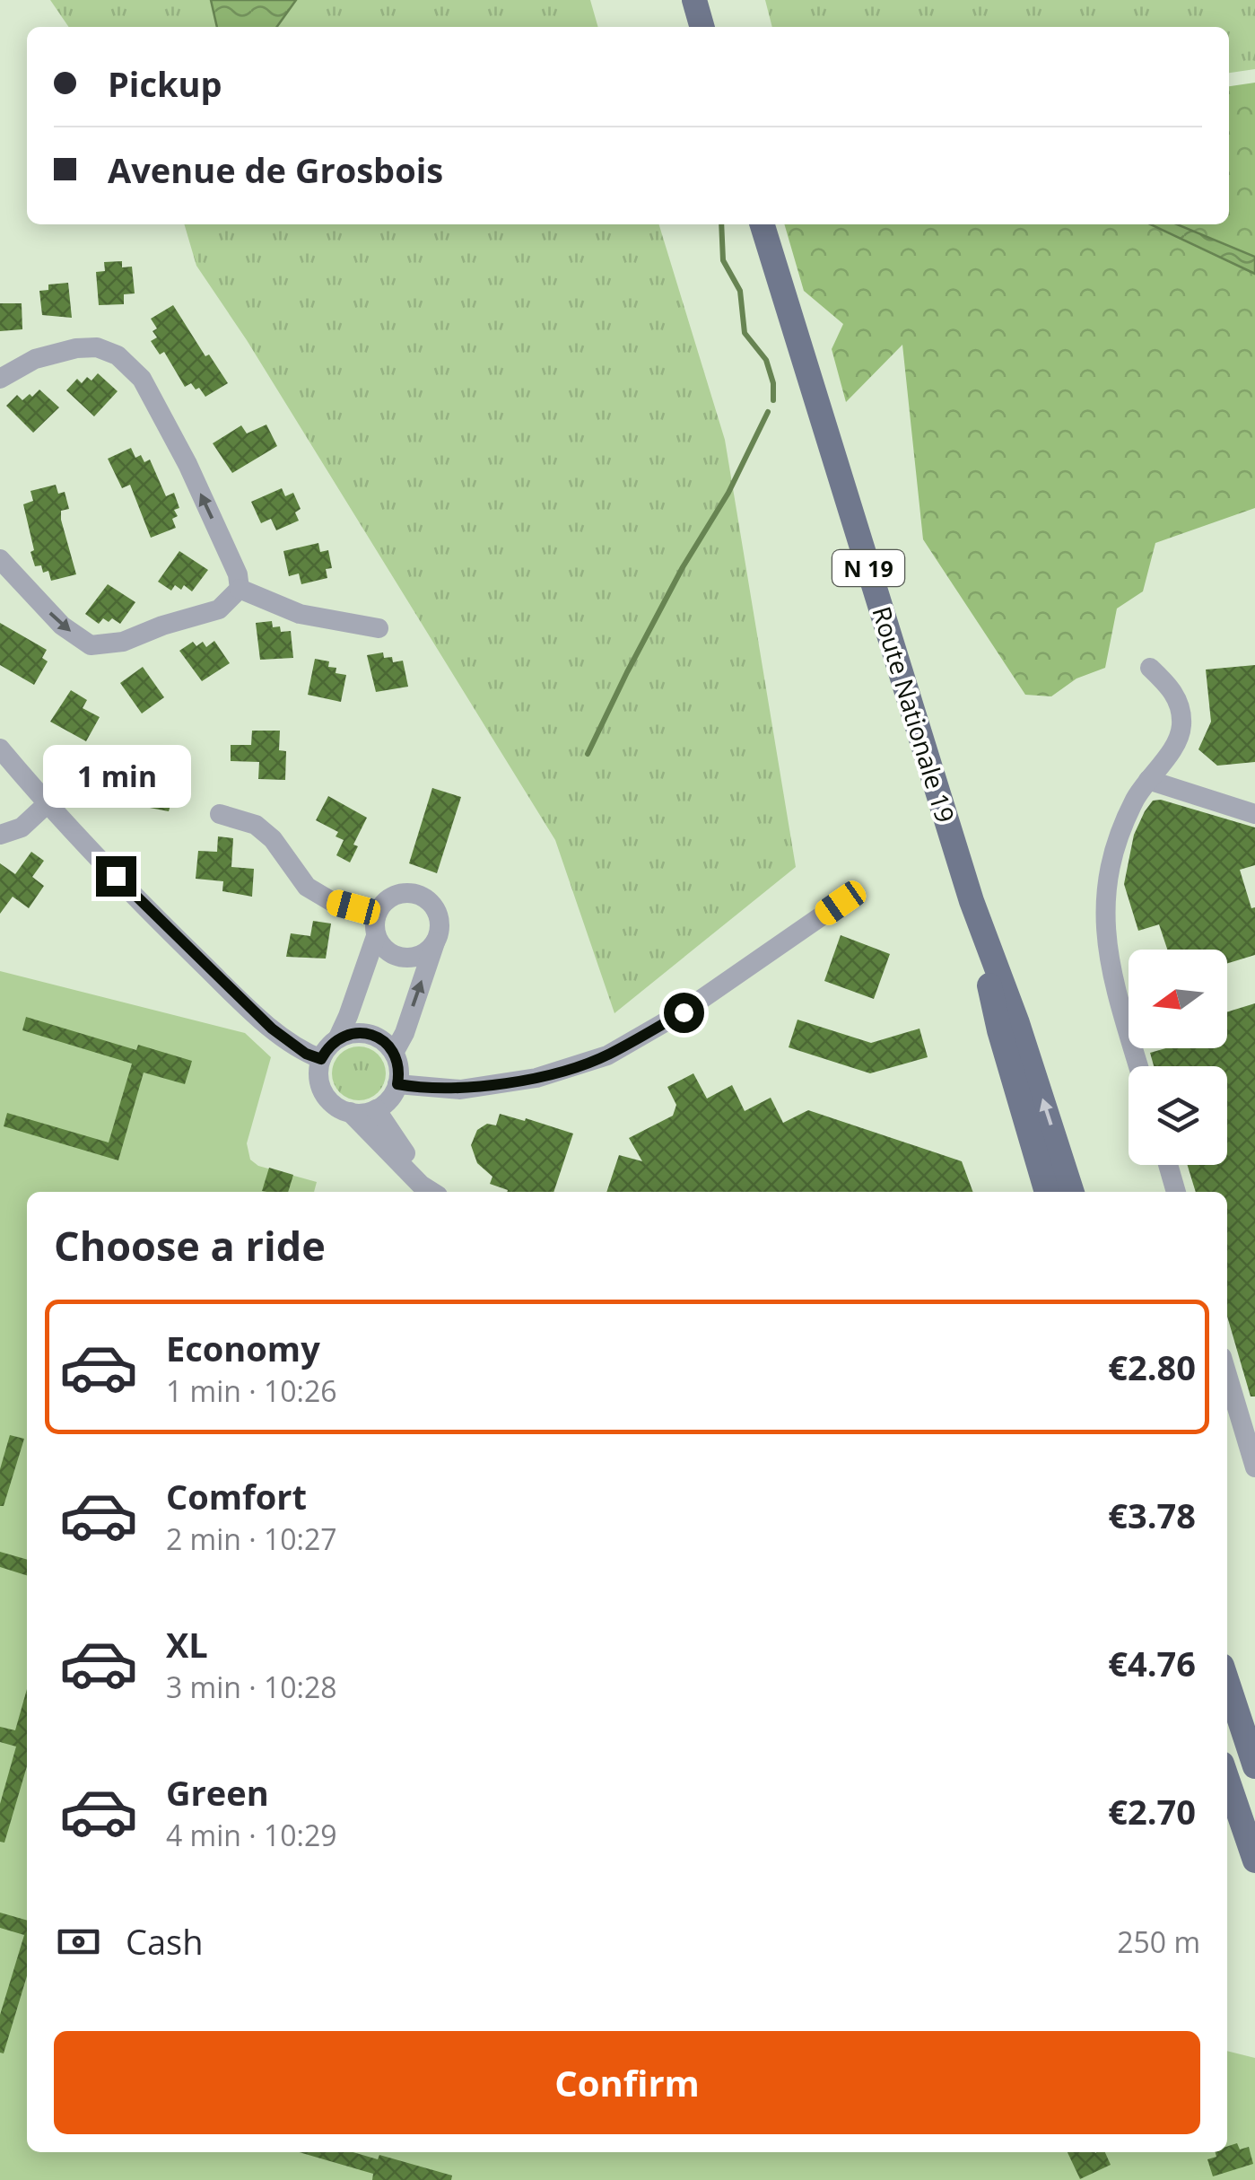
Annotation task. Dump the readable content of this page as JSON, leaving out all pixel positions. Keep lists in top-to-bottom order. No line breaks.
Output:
{"streets":{"main road":["N 19","Route Nationale 19"]},"north":"left","page":{"banner":["Pickup","Avenue de Grosbois"],"bubble":"1 min","heading":"Choose a ride","list":[{"name":"Economy","note":"1 min · 10:26","value":"€2.80"},{"name":"Comfort","note":"2 min · 10:27","value":"€3.78"},{"name":"XL","note":"3 min · 10:28","value":"€4.76"},{"name":"Green","note":"4 min · 10:29","value":"€2.70"}],"pay":["Cash","250 m"],"buttons":"Confirm"}}
